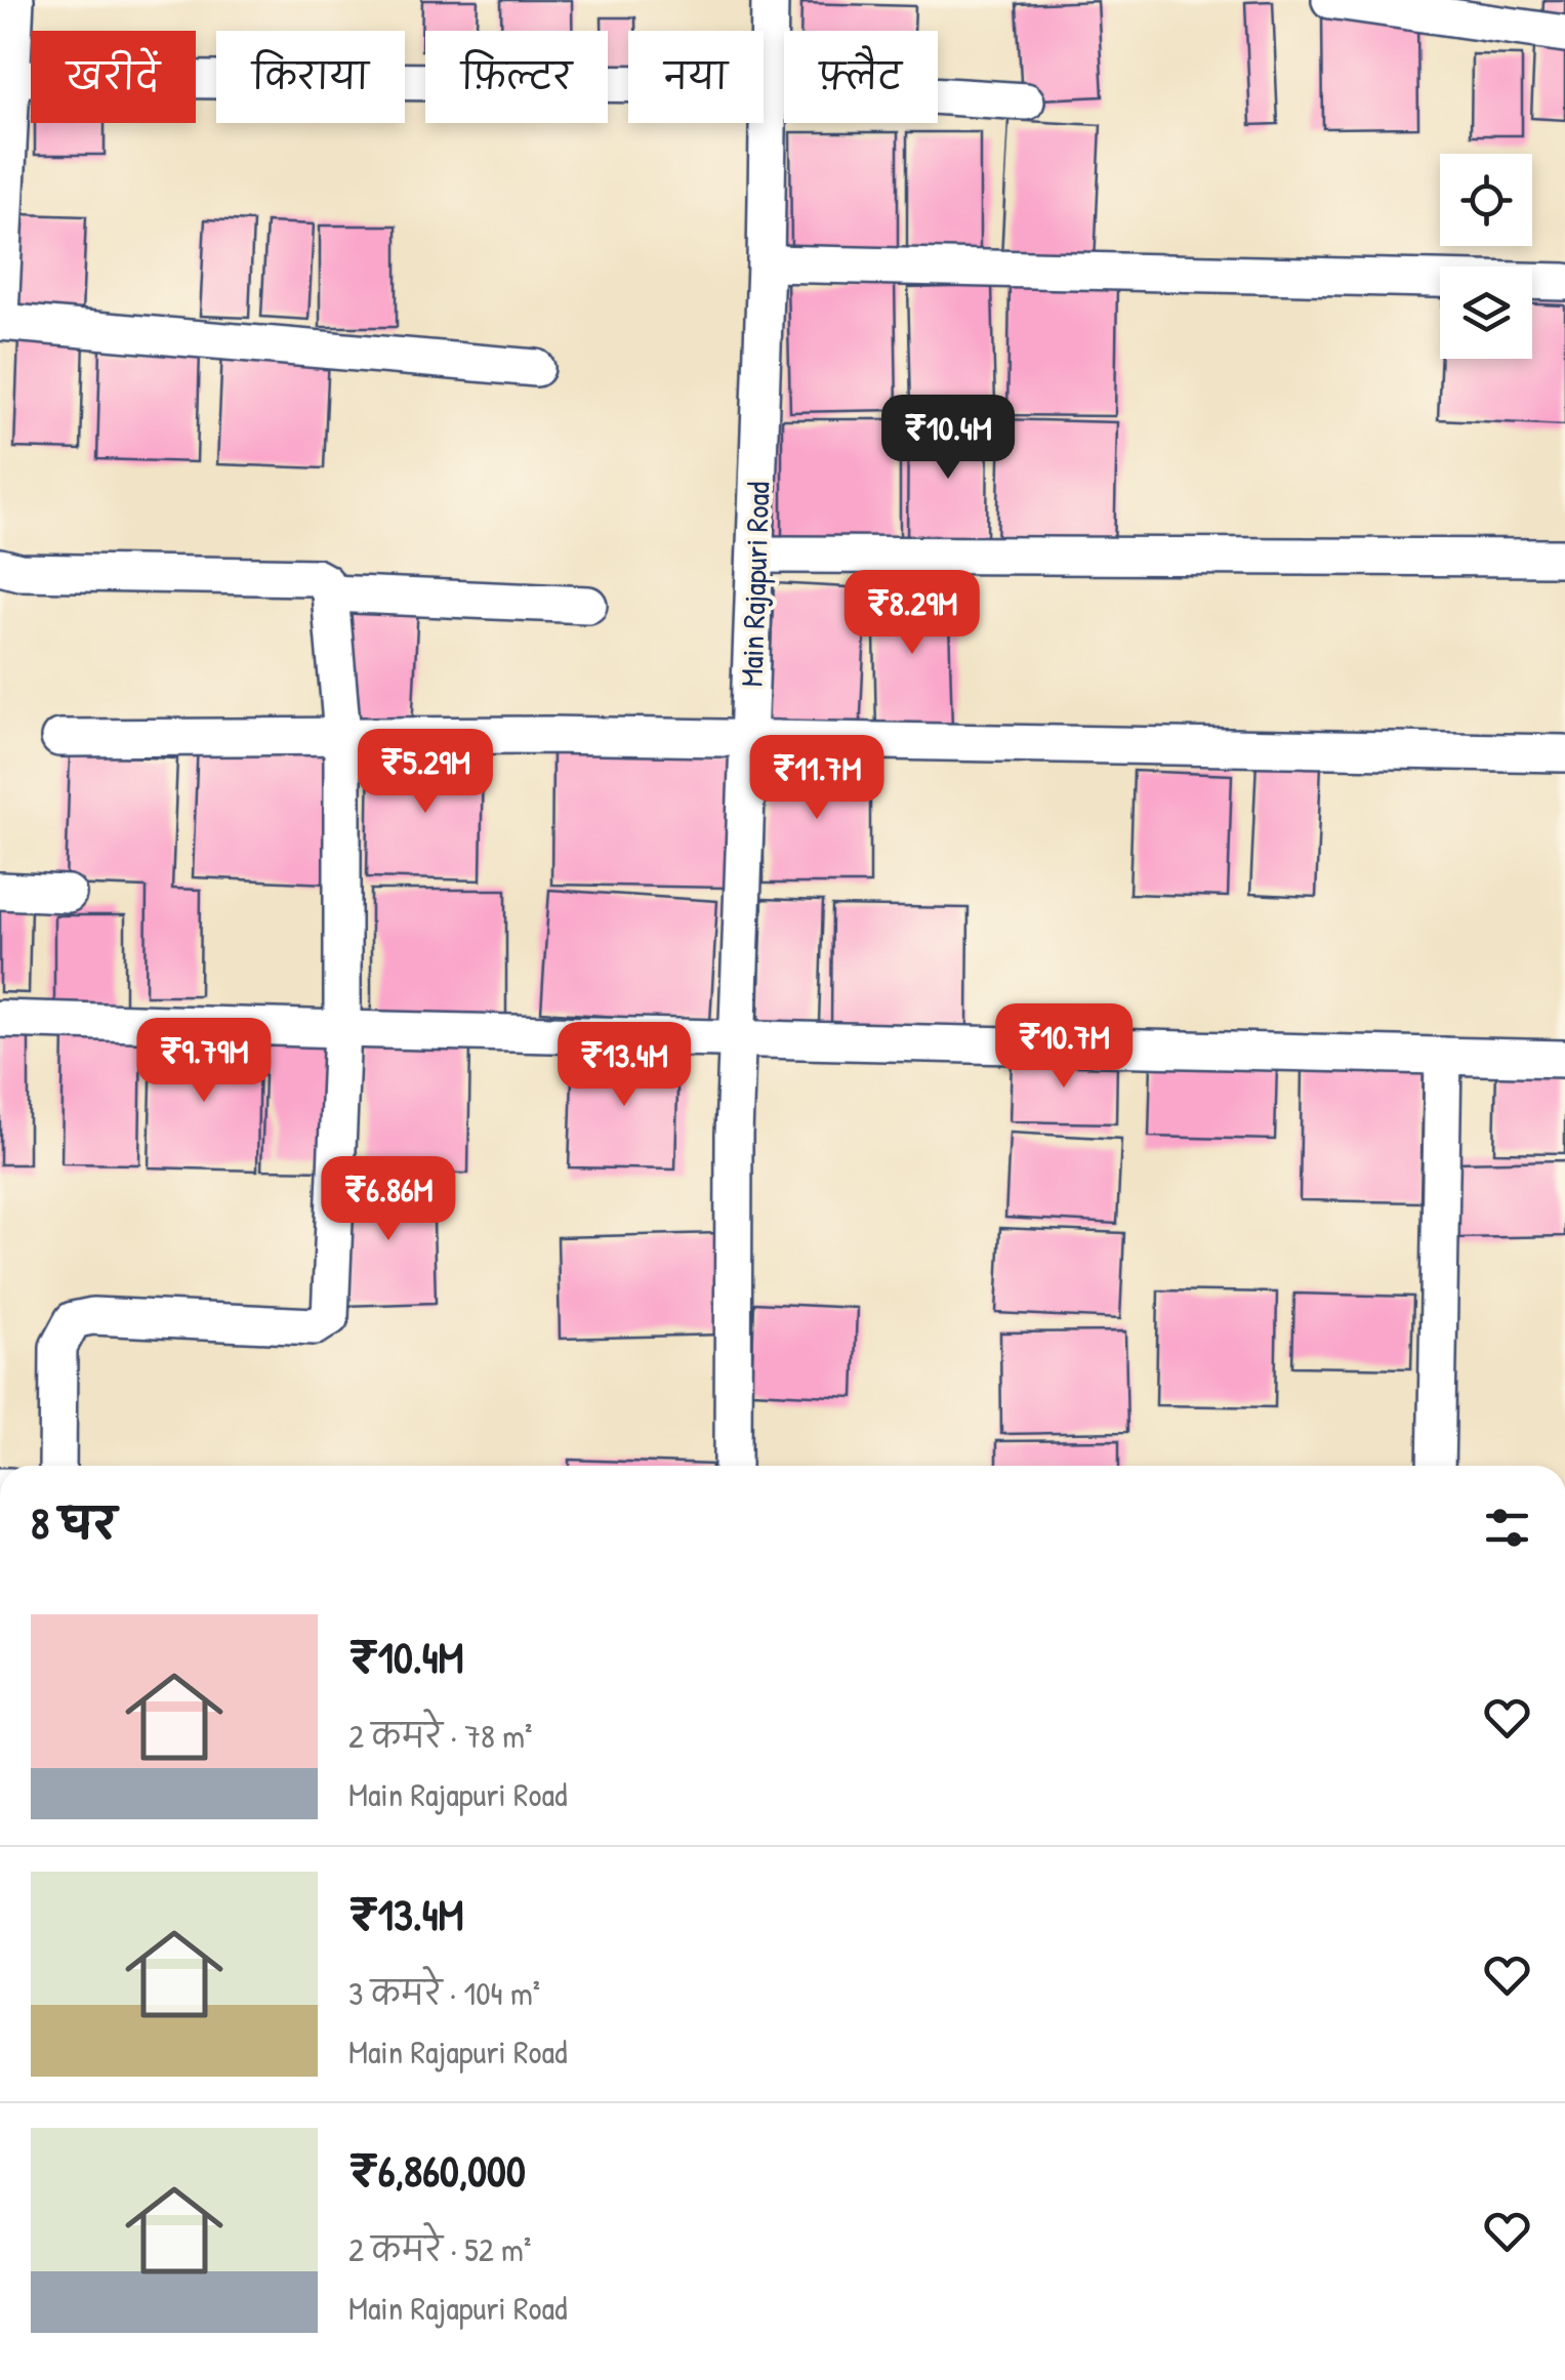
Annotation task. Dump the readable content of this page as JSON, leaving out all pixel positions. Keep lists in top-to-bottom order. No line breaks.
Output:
{"streets":{"street":["Main Rajapuri Road"]},"page":{"chip":["खरीदें","किराया","फ़िल्टर","नया","फ़्लैट"],"price":["₹10.4M","₹8.29M","₹5.29M","₹11.7M","₹10.7M","₹9.79M","₹13.4M","₹6.86M"],"heading":"8 घर","list":[{"name":"₹10.4M","note":"2 कमरे · 78 m² · Main Rajapuri Road"},{"name":"₹13.4M","note":"3 कमरे · 104 m² · Main Rajapuri Road"},{"name":"₹6,860,000","note":"2 कमरे · 52 m² · Main Rajapuri Road"}]}}
